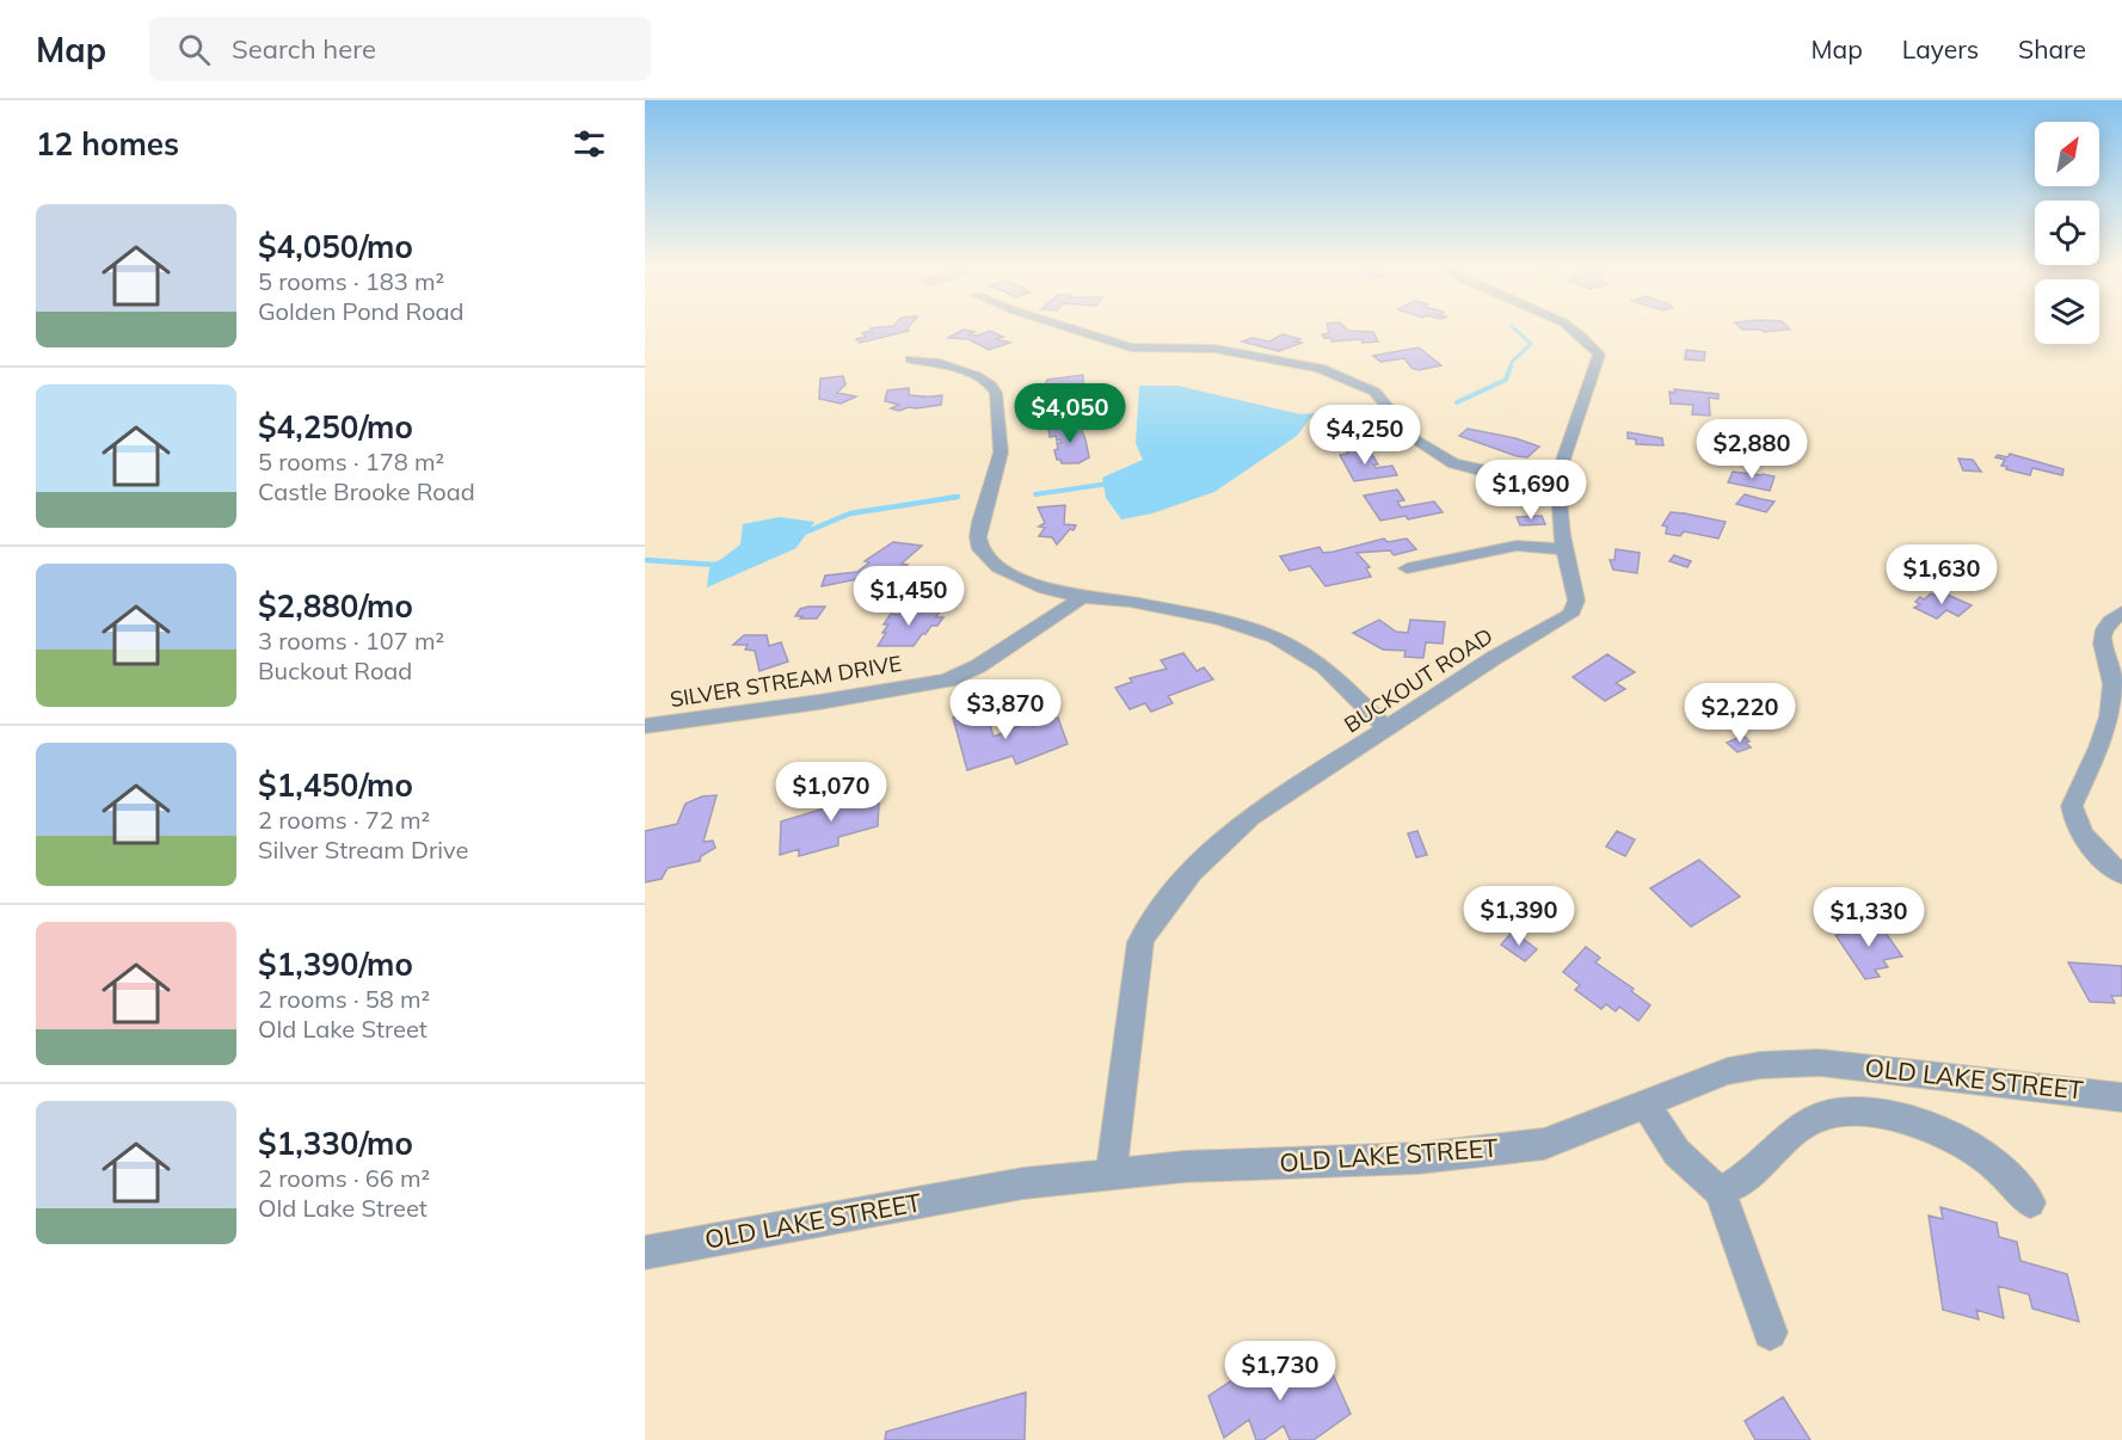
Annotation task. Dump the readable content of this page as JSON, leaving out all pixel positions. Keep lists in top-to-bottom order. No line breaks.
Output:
{"streets":{"street":["BUCKOUT ROAD","SILVER STREAM DRIVE","OLD LAKE STREET"]},"crossings":[["BUCKOUT ROAD","OLD LAKE STREET"]],"north":"top right","page":{"header":"Map","search":"Search here","nav":["Map","Layers","Share"],"heading":"12 homes","list":[{"name":"$4,050/mo","note":"5 rooms · 183 m² · Golden Pond Road"},{"name":"$4,250/mo","note":"5 rooms · 178 m² · Castle Brooke Road"},{"name":"$2,880/mo","note":"3 rooms · 107 m² · Buckout Road"},{"name":"$1,450/mo","note":"2 rooms · 72 m² · Silver Stream Drive"},{"name":"$1,390/mo","note":"2 rooms · 58 m² · Old Lake Street"},{"name":"$1,330/mo","note":"2 rooms · 66 m² · Old Lake Street"}],"price":["$4,050","$4,250","$2,880","$1,690","$1,630","$1,450","$3,870","$2,220","$1,070","$1,390","$1,330","$1,730"]}}
